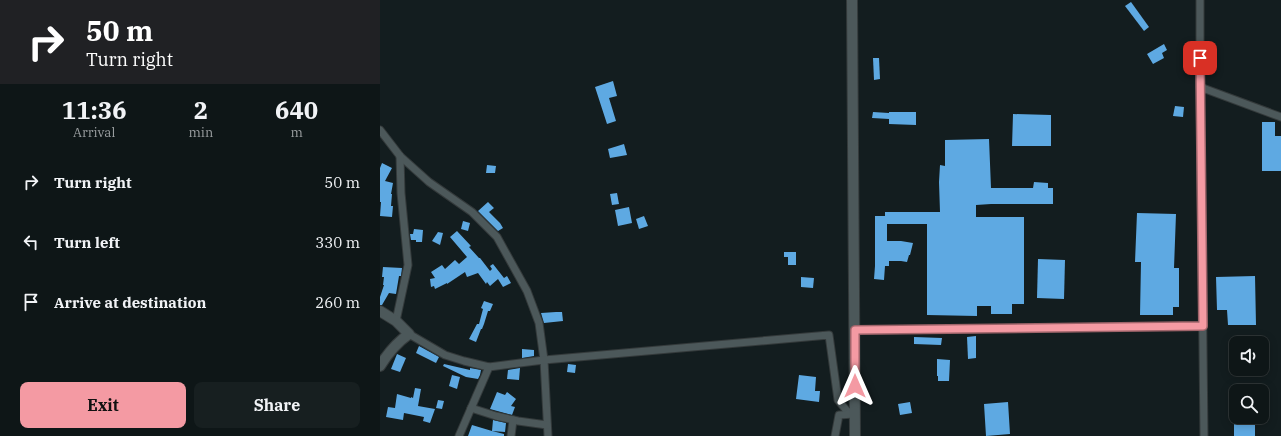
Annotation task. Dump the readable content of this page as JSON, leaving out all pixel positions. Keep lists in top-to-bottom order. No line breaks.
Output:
{"page":{"turn":["50 m","Turn right"],"eta":["11:36","Arrival","2","min","640","m"],"list":[{"name":"Turn right","value":"50 m"},{"name":"Turn left","value":"330 m"},{"name":"Arrive at destination","value":"260 m"}],"buttons":["Exit","Share"]}}
